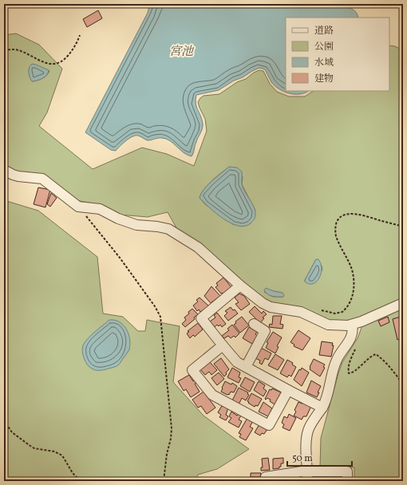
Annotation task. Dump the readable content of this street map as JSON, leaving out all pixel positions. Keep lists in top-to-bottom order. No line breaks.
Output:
{"water":["宮池"],"legend":["道路","公園","水域","建物"],"scale_bar":"50 m"}
